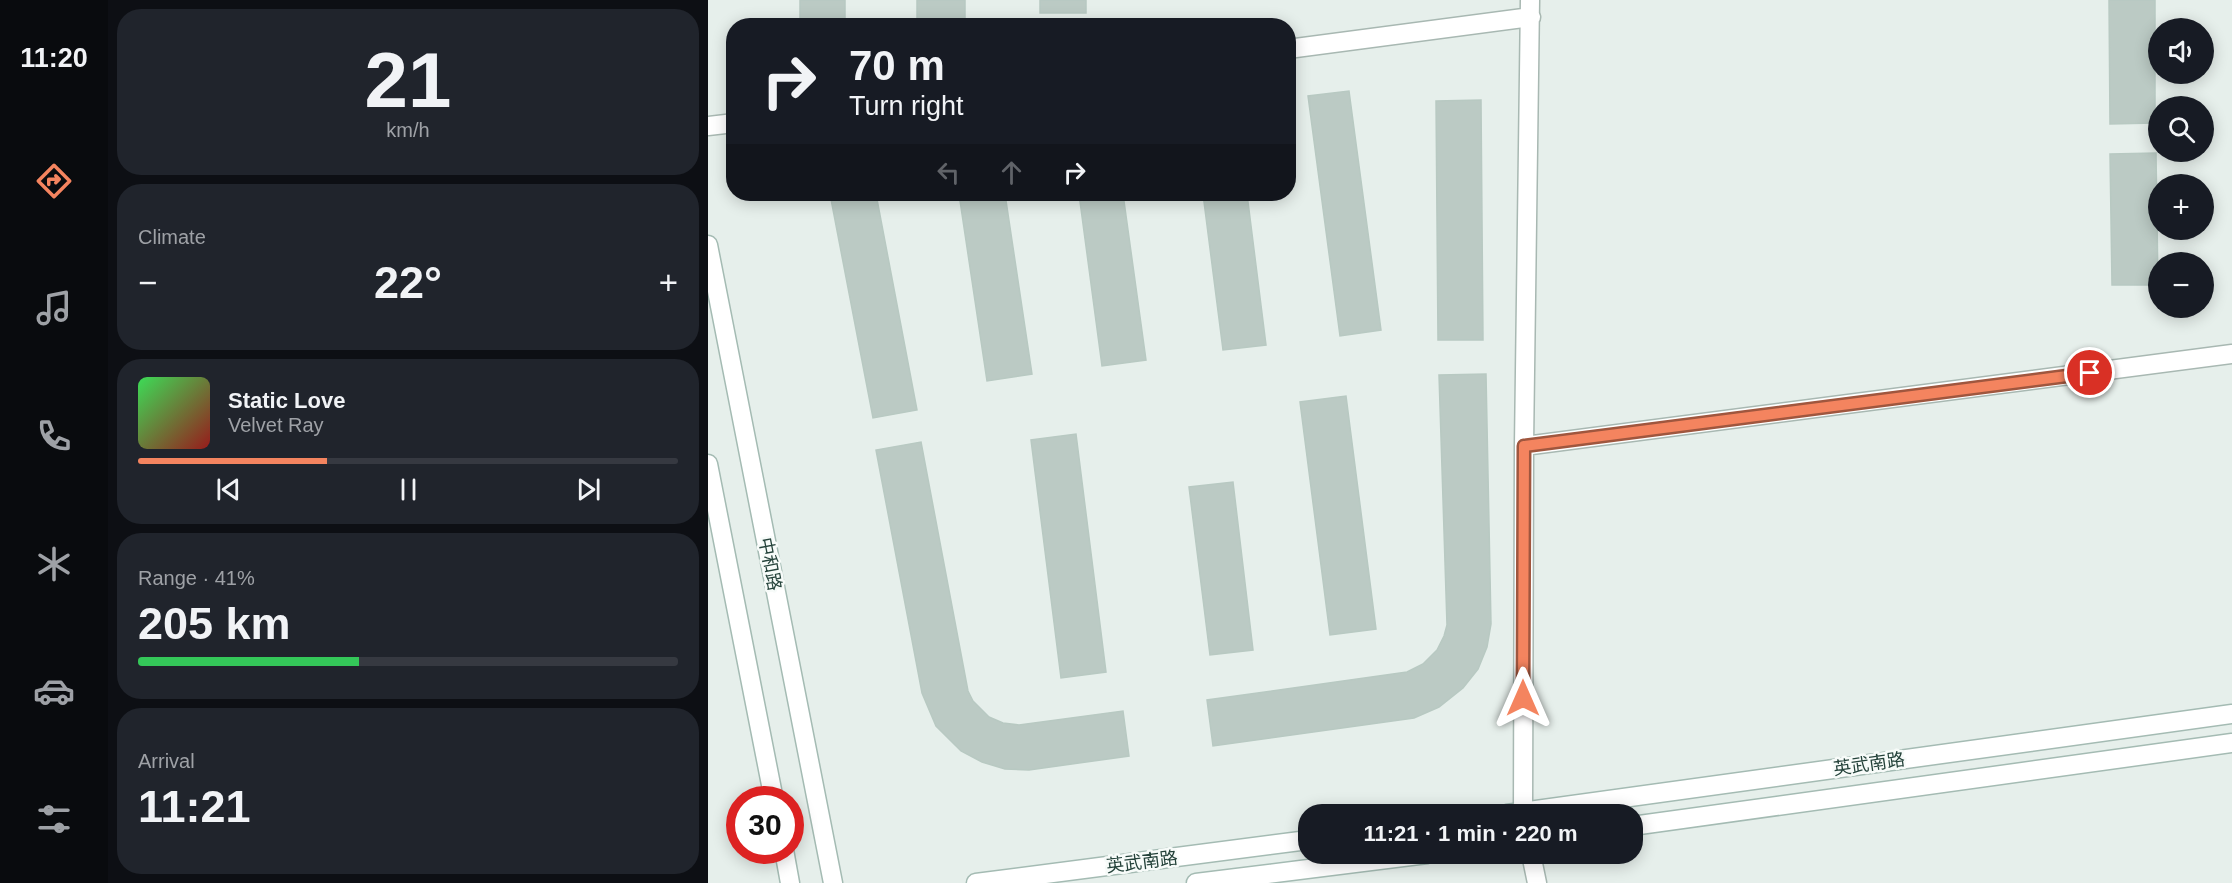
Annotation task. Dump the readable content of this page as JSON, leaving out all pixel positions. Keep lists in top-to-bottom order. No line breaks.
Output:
{"streets":{"main road":["中和路","英武南路"]},"page":{"tabs":"11:20","tile":[["21","km/h"],"Climate",["Range · 41%","205 km"],["Arrival","11:21"]],"map_buttons":["+","−"],"turn":["70 m","Turn right"],"heat":["−","22°","+"],"song":["Static Love","Velvet Ray"],"limit":"30","trip":"11:21 · 1 min · 220 m"}}
